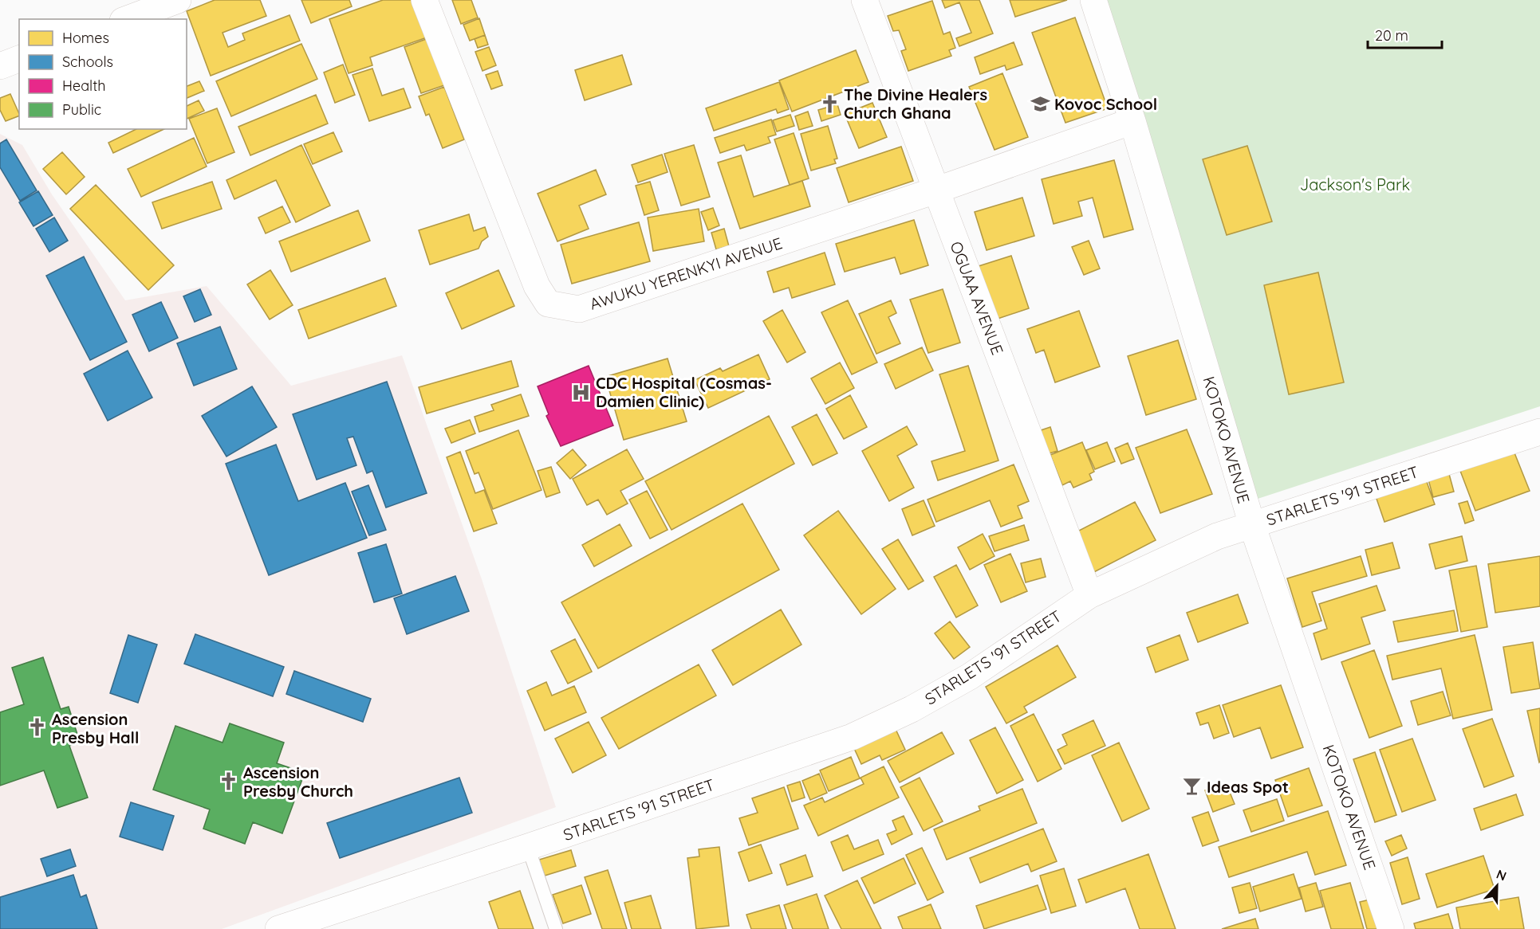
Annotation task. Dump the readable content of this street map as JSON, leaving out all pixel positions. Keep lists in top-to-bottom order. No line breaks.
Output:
{"streets":{"street":["AWUKU YERENKYI AVENUE","OGUAA AVENUE","KOTOKO AVENUE","STARLETS '91 STREET"]},"crossings":[["AWUKU YERENKYI AVENUE","OGUAA AVENUE"],["AWUKU YERENKYI AVENUE","KOTOKO AVENUE"],["OGUAA AVENUE","STARLETS '91 STREET"],["KOTOKO AVENUE","STARLETS '91 STREET"]],"parks":["Jackson's Park"],"places":{"church":["The Divine Healers Church Ghana","Ascension Presby Hall","Ascension Presby Church"],"school or university":["Kovoc School"],"hospital":["CDC Hospital (Cosmas- Damien Clinic)"],"bar":["Ideas Spot"]},"legend":["Homes","Schools","Health","Public"],"scale_bar":"20 m","north":"top"}
